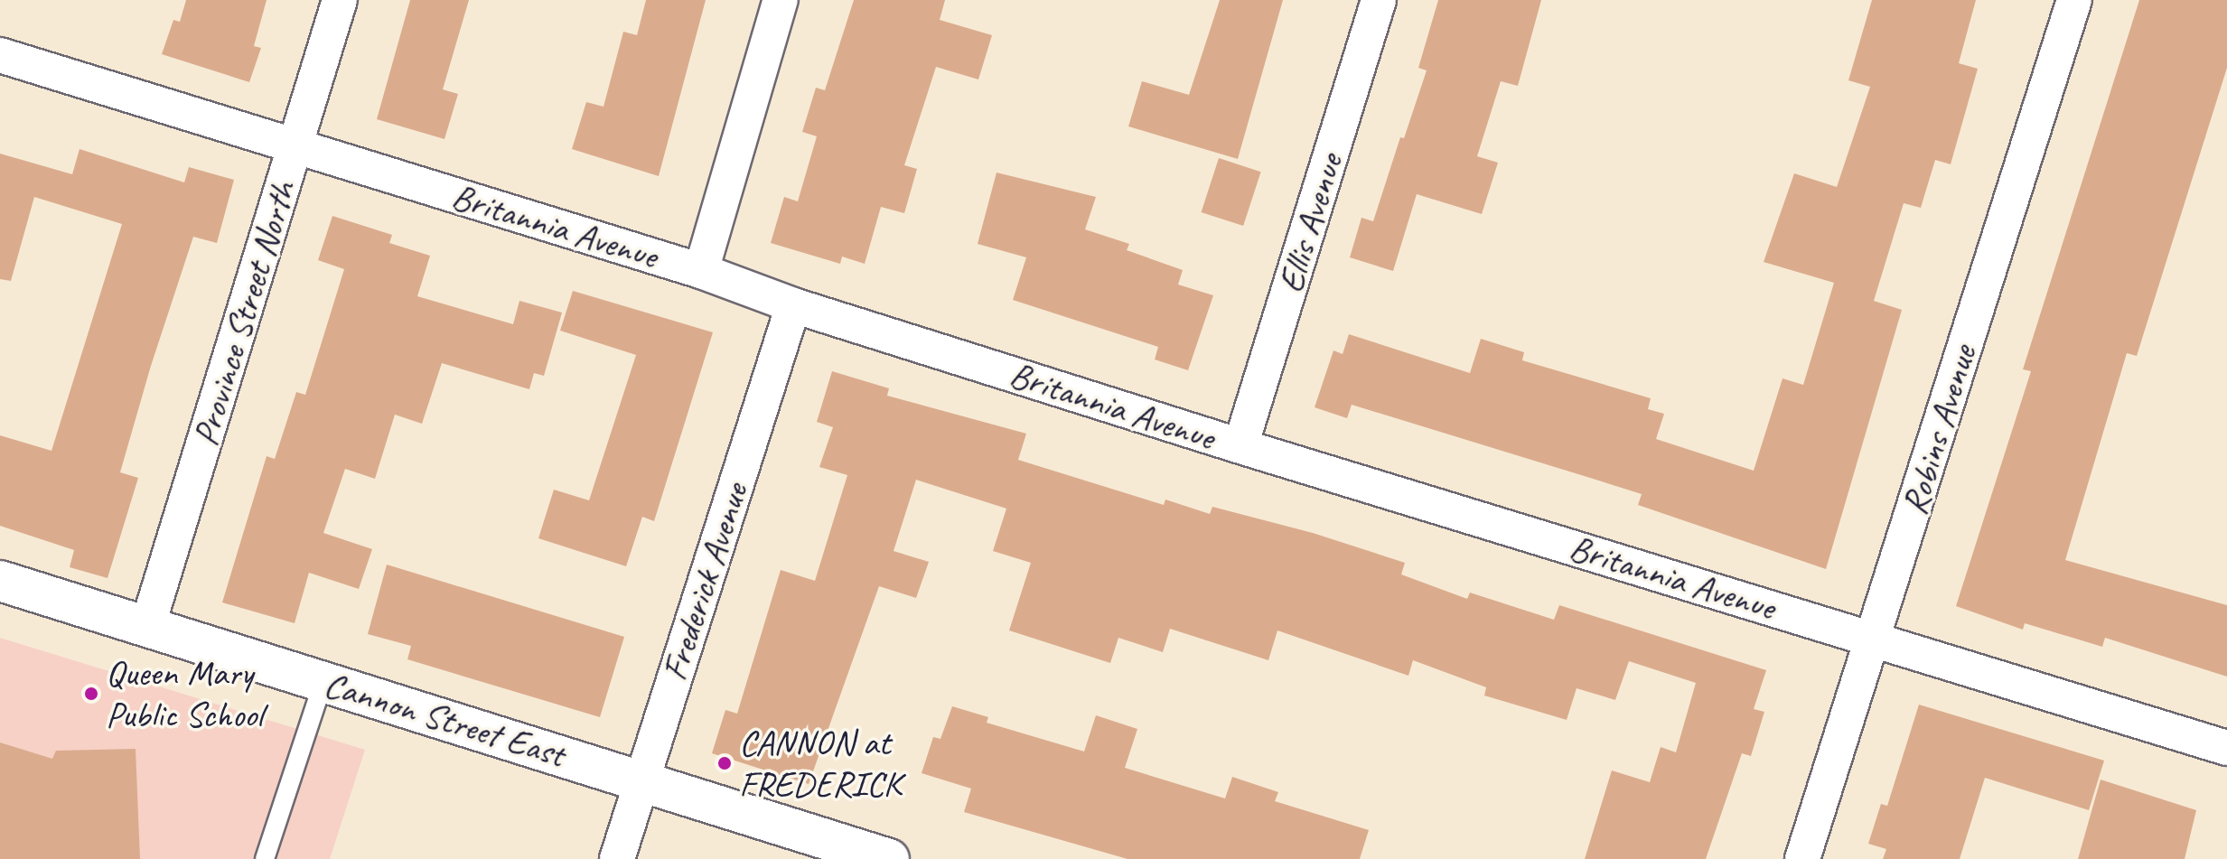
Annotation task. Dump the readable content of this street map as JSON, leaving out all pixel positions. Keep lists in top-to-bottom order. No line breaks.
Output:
{"streets":{"street":["Ellis Avenue","Britannia Avenue","Province Street North","Robins Avenue","Frederick Avenue","Cannon Street East"]},"crossings":[["Ellis Avenue","Britannia Avenue"],["Britannia Avenue","Province Street North"],["Britannia Avenue","Robins Avenue"],["Britannia Avenue","Frederick Avenue"],["Province Street North","Cannon Street East"],["Frederick Avenue","Cannon Street East"]],"places":["Queen Mary Public School","CANNON at FREDERICK"]}
